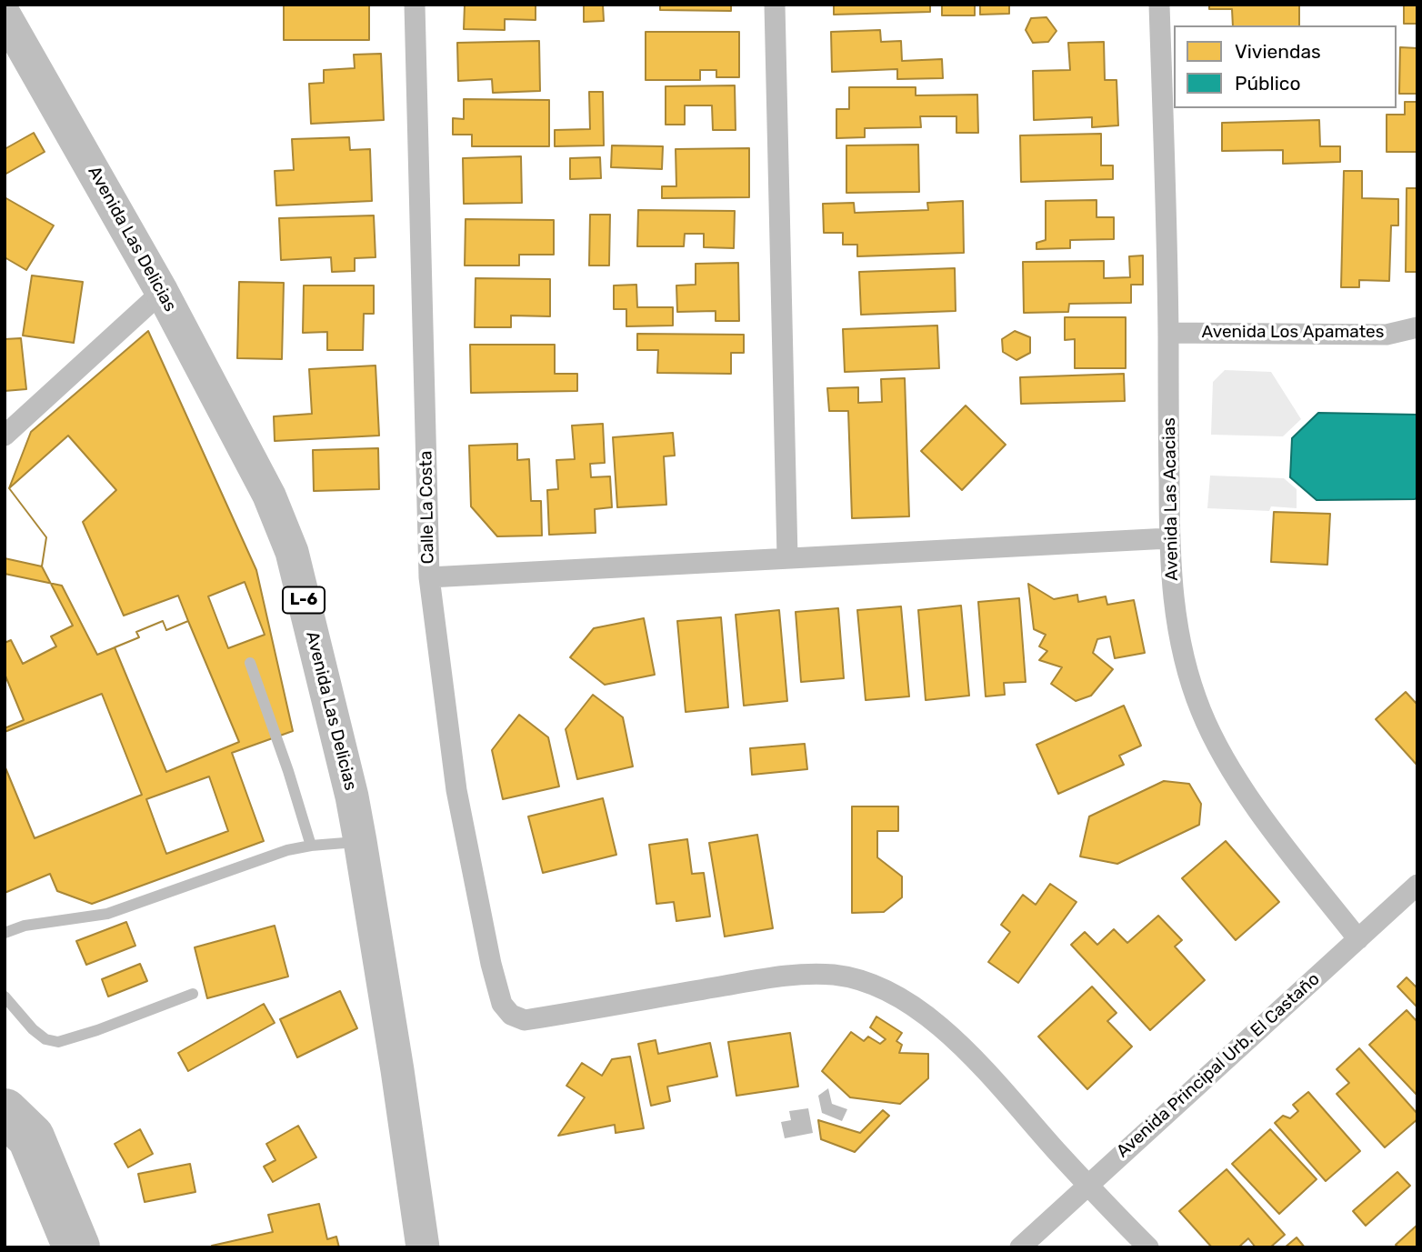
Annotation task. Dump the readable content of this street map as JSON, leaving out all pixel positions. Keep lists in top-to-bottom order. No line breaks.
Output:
{"streets":{"main road":["Avenida Las Delicias","L-6"],"street":["Avenida Los Apamates","Avenida Las Acacias","Calle La Costa","Avenida Principal Urb. El Castaño"]},"crossings":[["Avenida Los Apamates","Avenida Las Acacias"],["Avenida Las Acacias","Avenida Principal Urb. El Castaño"],["Calle La Costa","Avenida Principal Urb. El Castaño"]],"legend":["Viviendas","Público"]}
